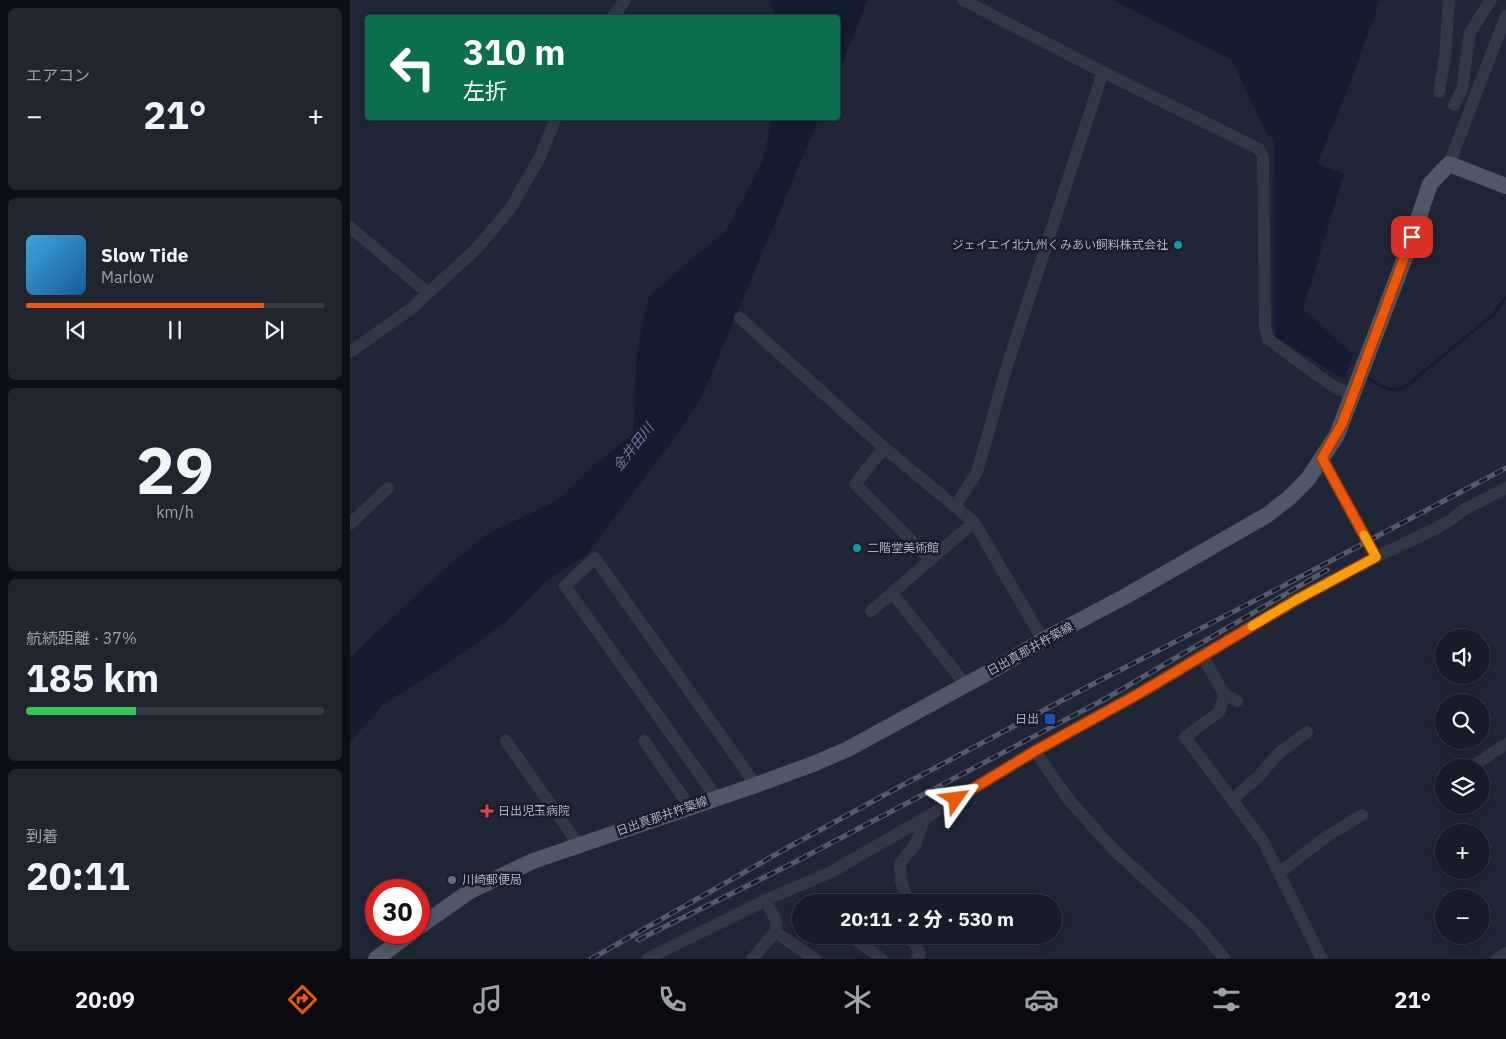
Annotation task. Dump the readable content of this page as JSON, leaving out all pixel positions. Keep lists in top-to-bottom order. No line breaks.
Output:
{"streets":{"main road":["日出真那井杵築線"]},"water":["金井田川"],"places":{"other":["ジェイエイ北九州くみあい飼料株式会社","二階堂美術館","川崎郵便局"],"transit":["日出"],"health":["日出児玉病院"]},"page":{"tile":["エアコン",["29","km/h"],["航続距離 · 37%","185 km"],["到着","20:11"]],"turn":["310 m","左折"],"heat":["−","21°","+"],"song":["Slow Tide","Marlow"],"map_buttons":["+","−"],"limit":"30","trip":"20:11 · 2 分 · 530 m","tabs":["20:09","21°"]}}
